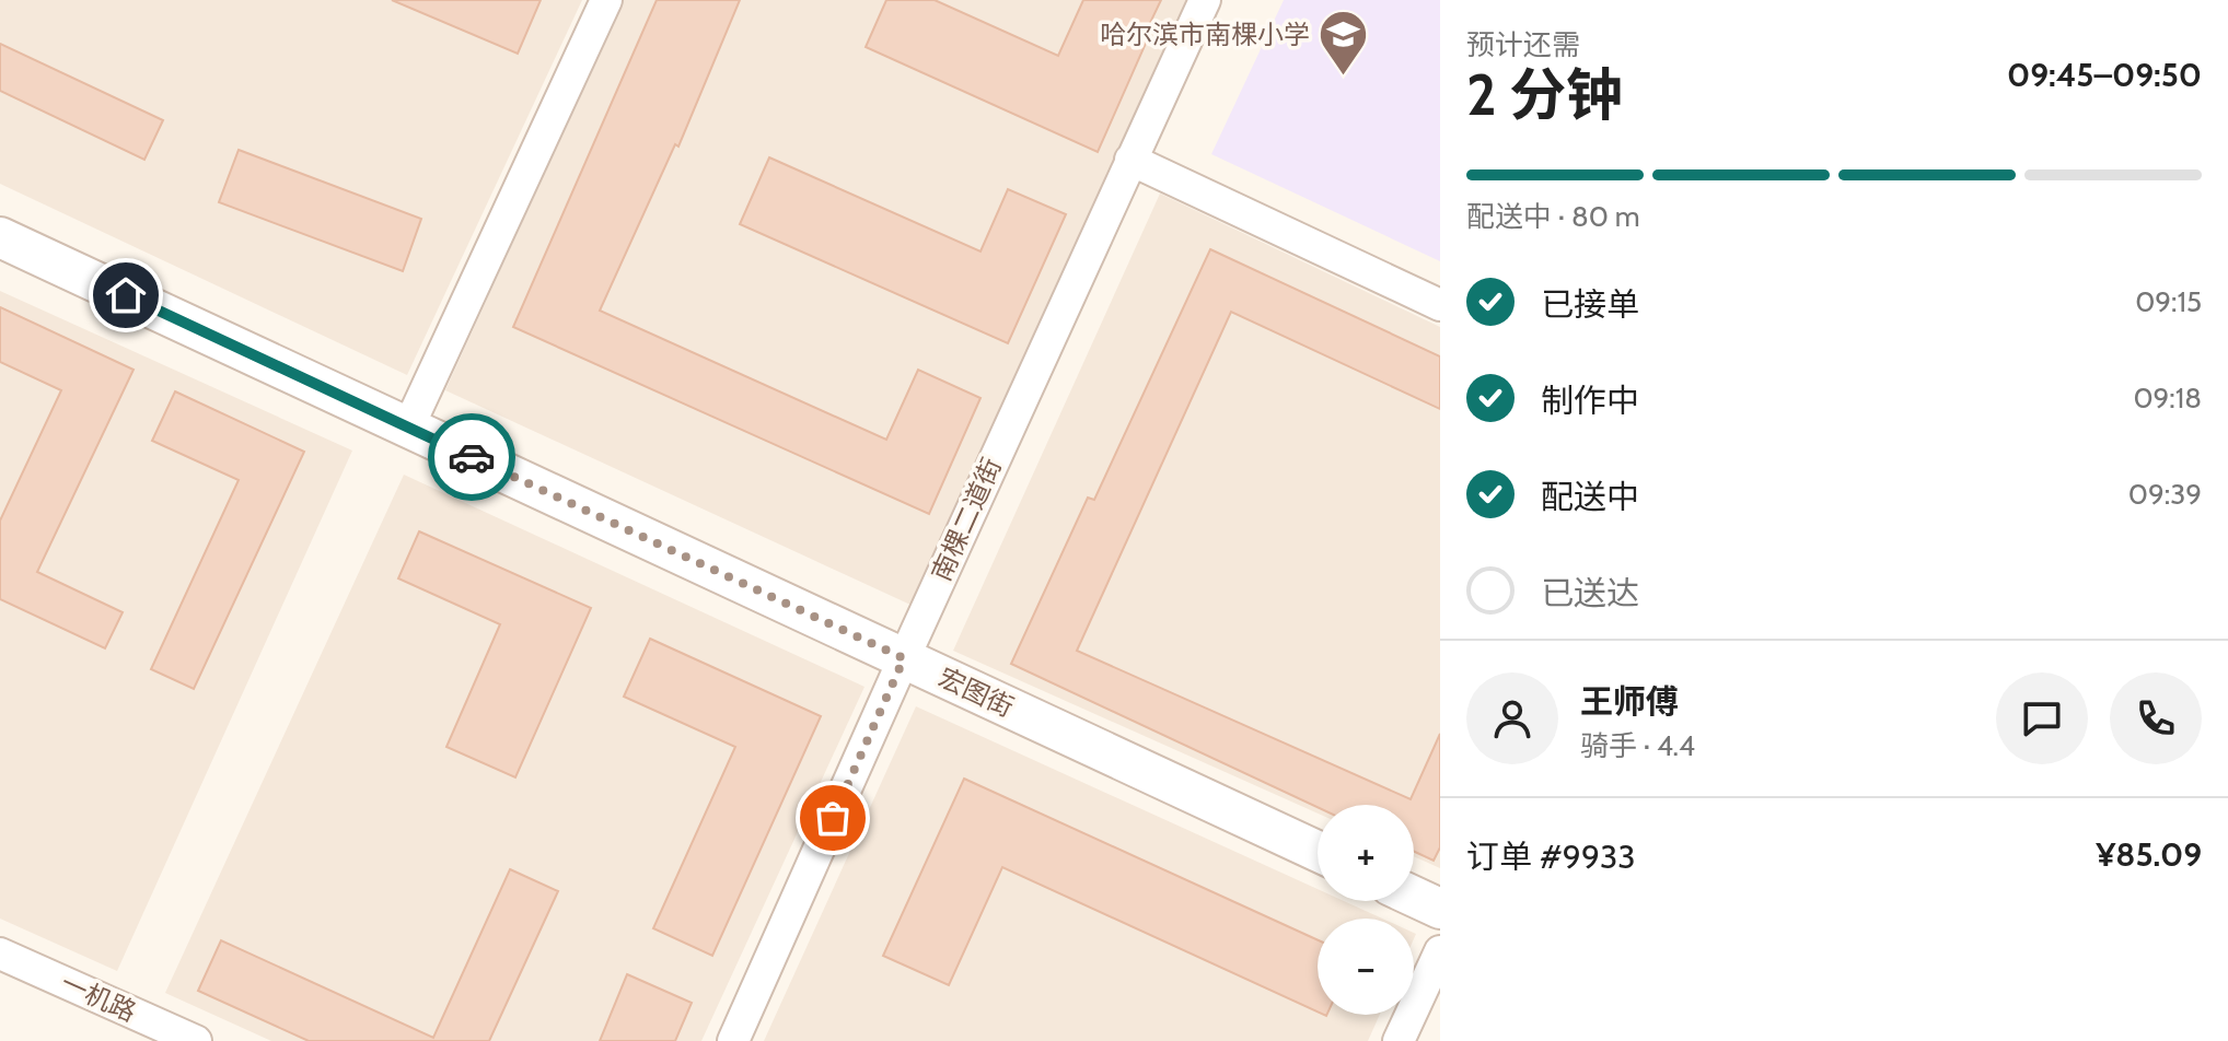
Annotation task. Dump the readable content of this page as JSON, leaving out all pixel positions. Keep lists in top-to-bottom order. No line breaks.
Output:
{"streets":{"street":["南棵二道街","宏图街","一机路"]},"crossings":[["南棵二道街","宏图街"]],"places":{"school or university":["哈尔滨市南棵小学"]},"page":{"heading":["2 分钟","预计还需","09:45–09:50"],"panel":["王师傅","骑手 · 4.4","订单 #9933","¥85.09"],"bar":"配送中 · 80 m","list":[["已接单","09:15"],["制作中","09:18"],["配送中","09:39"],"已送达"],"map_buttons":["+","−"]}}
